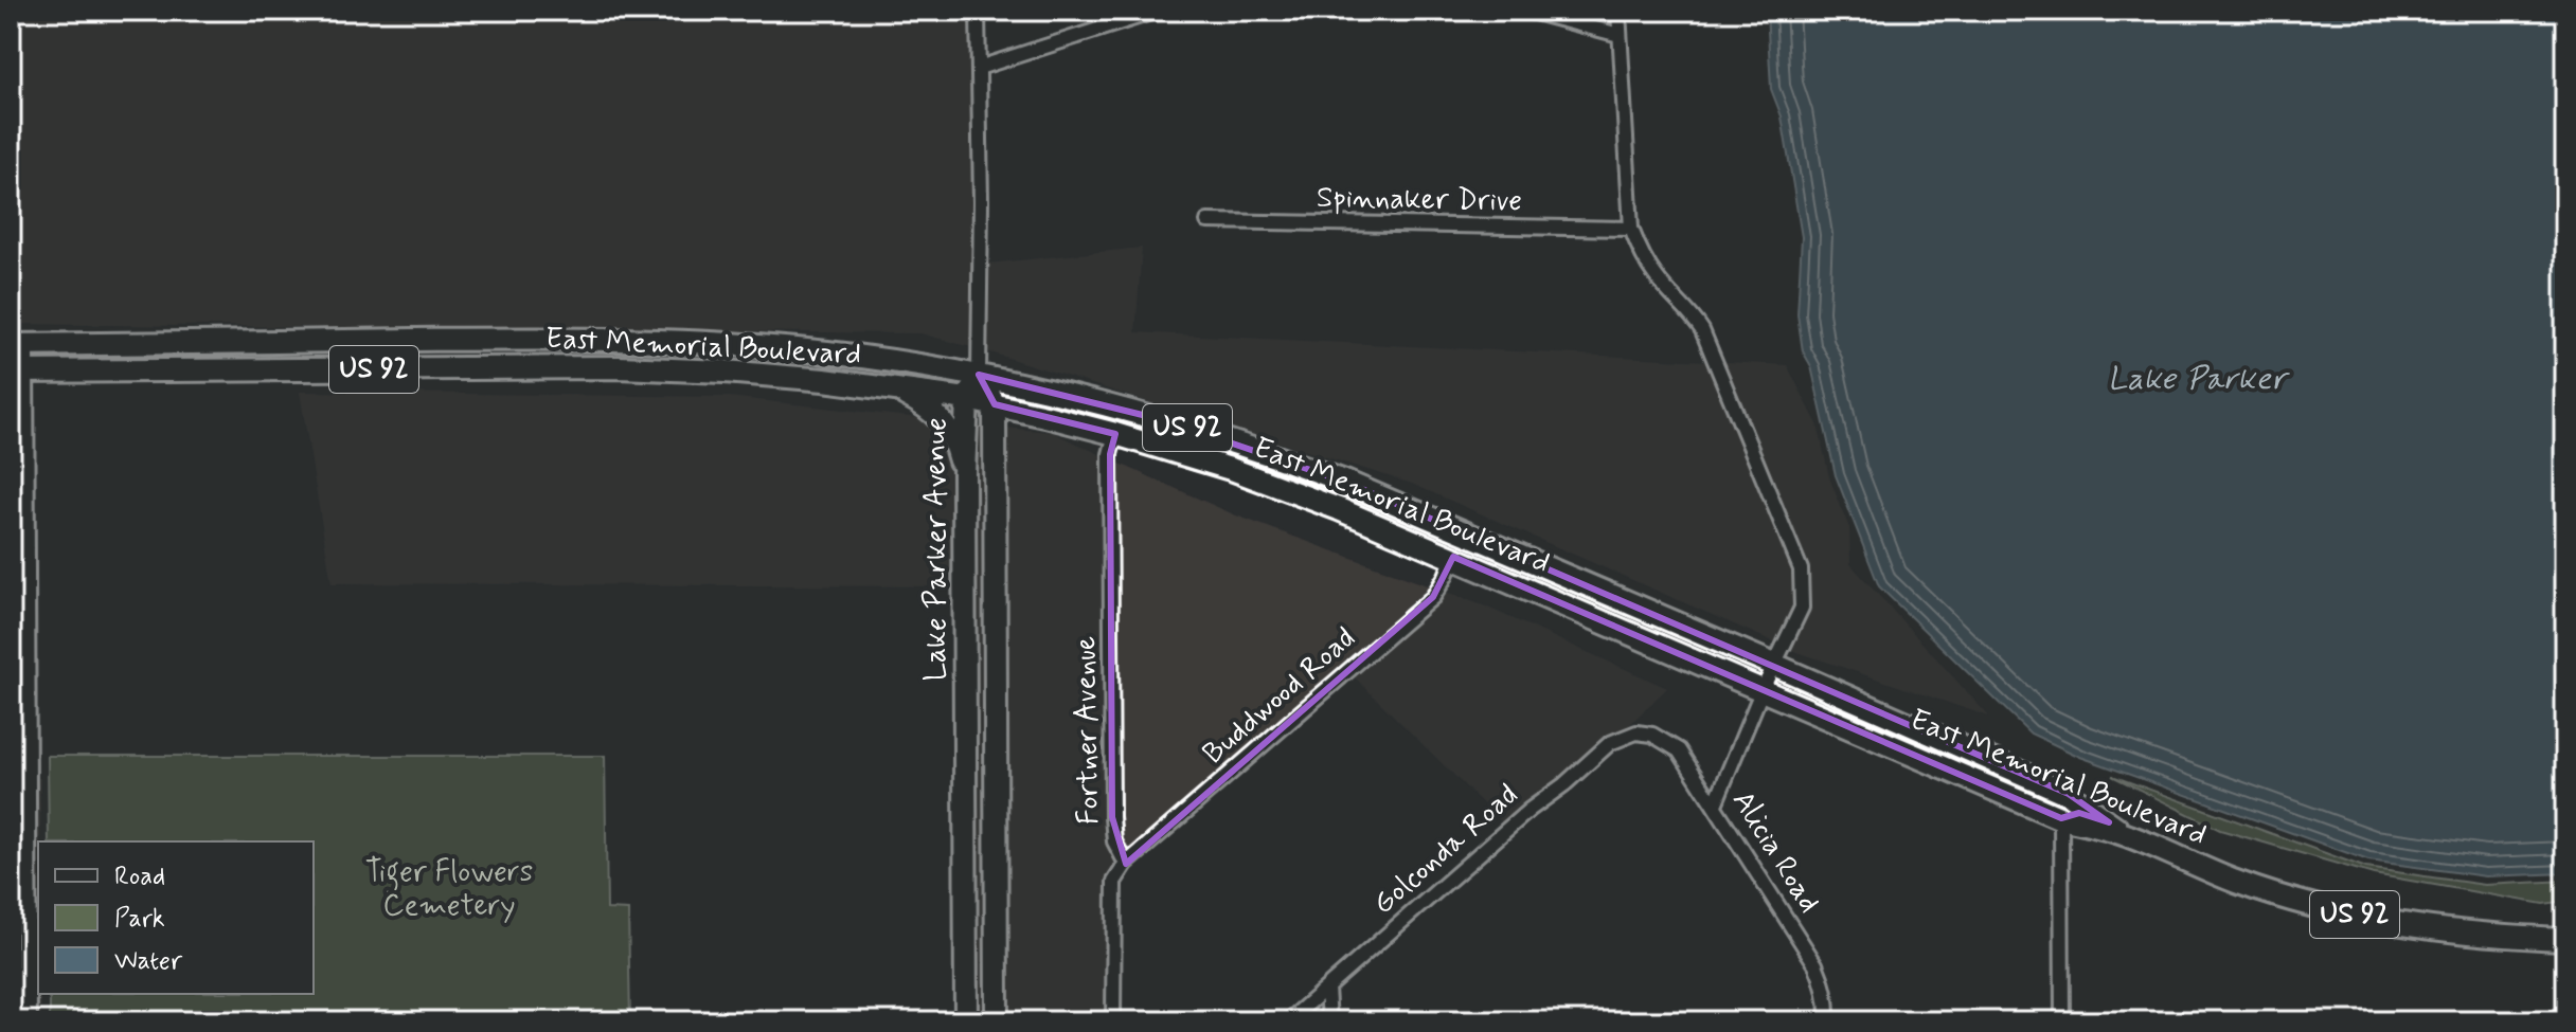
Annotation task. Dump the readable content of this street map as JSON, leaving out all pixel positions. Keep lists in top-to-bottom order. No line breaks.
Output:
{"streets":{"main road":["East Memorial Boulevard","US 92","Lake Parker Avenue"],"street":["Spinnaker Drive","Buddwood Road","Fortner Avenue","Golconda Road","Alicia Road"]},"crossings":[["East Memorial Boulevard","Lake Parker Avenue"],["East Memorial Boulevard","Buddwood Road"],["East Memorial Boulevard","Fortner Avenue"],["Buddwood Road","Fortner Avenue"],["Golconda Road","Alicia Road"]],"water":["Lake Parker"],"parks":["Tiger Flowers Cemetery"],"legend":["Road","Park","Water"]}
